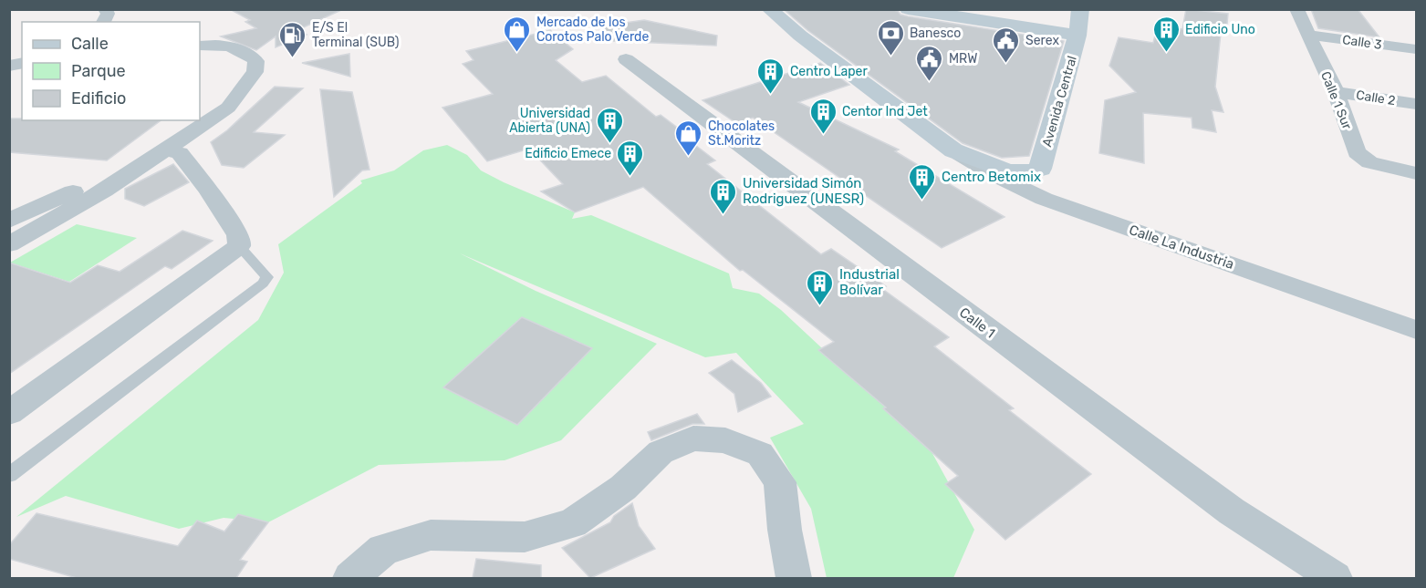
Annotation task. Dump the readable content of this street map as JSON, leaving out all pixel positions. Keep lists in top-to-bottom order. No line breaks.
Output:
{"streets":{"street":["Calle 3","Calle 2","Calle 1 Sur","Avenida Central","Calle La Industria","Calle 1"]},"crossings":[["Calle 3","Calle 1 Sur"],["Calle 2","Calle 1 Sur"],["Avenida Central","Calle La Industria"]],"places":{"shop":["Mercado de los Corotos Palo Verde","Chocolates St.Moritz"],"building":["Edificio Uno","Centro Laper","Centor Ind Jet","Universidad Abierta (UNA)","Edificio Emece","Centro Betomix","Universidad Simón Rodriguez (UNESR)","Industrial Bolívar"],"bank":["Banesco"],"fuel station":["E/S El Terminal (SUB)"],"public building":["Serex","MRW"]},"legend":["Calle","Parque","Edificio"]}
